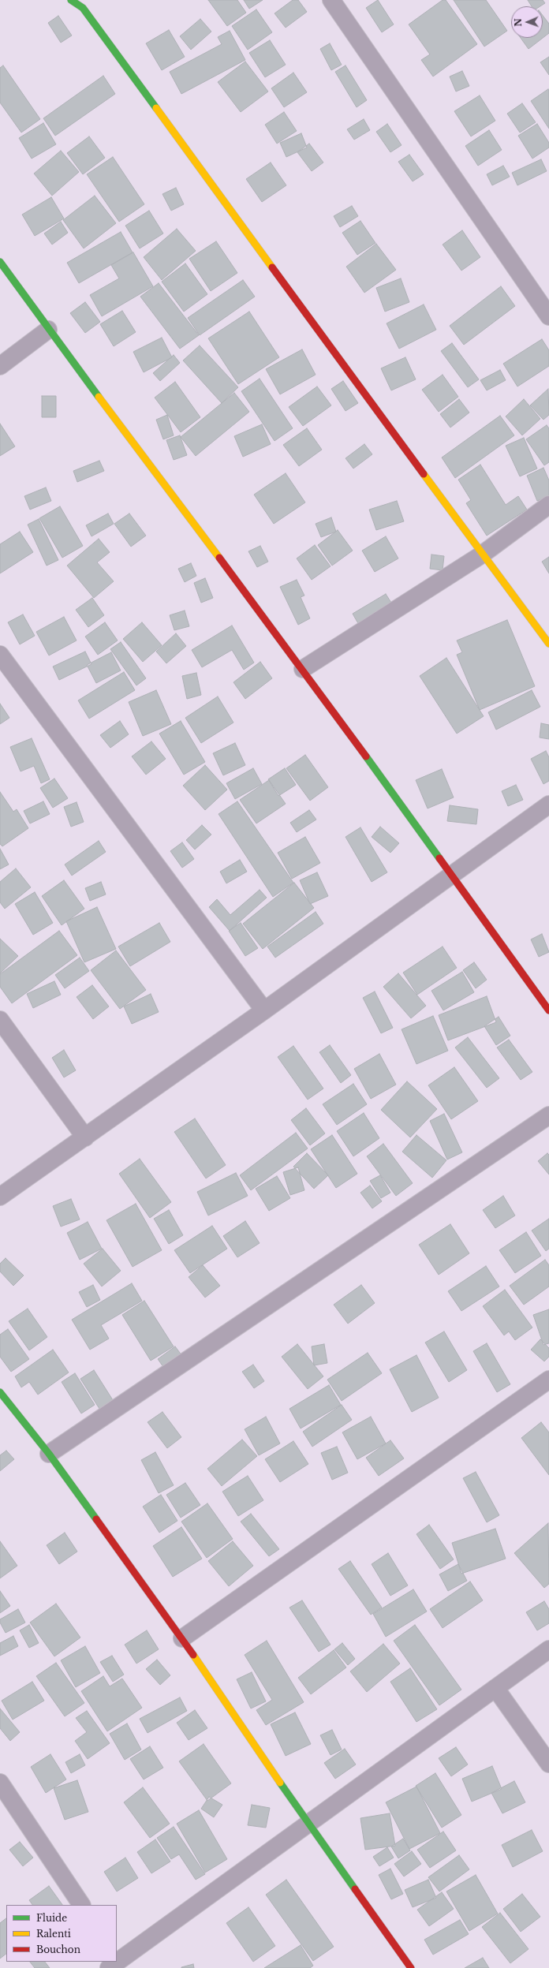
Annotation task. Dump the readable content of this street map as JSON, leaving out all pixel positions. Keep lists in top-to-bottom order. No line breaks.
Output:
{"legend":["Fluide","Ralenti","Bouchon"],"north":"left"}
